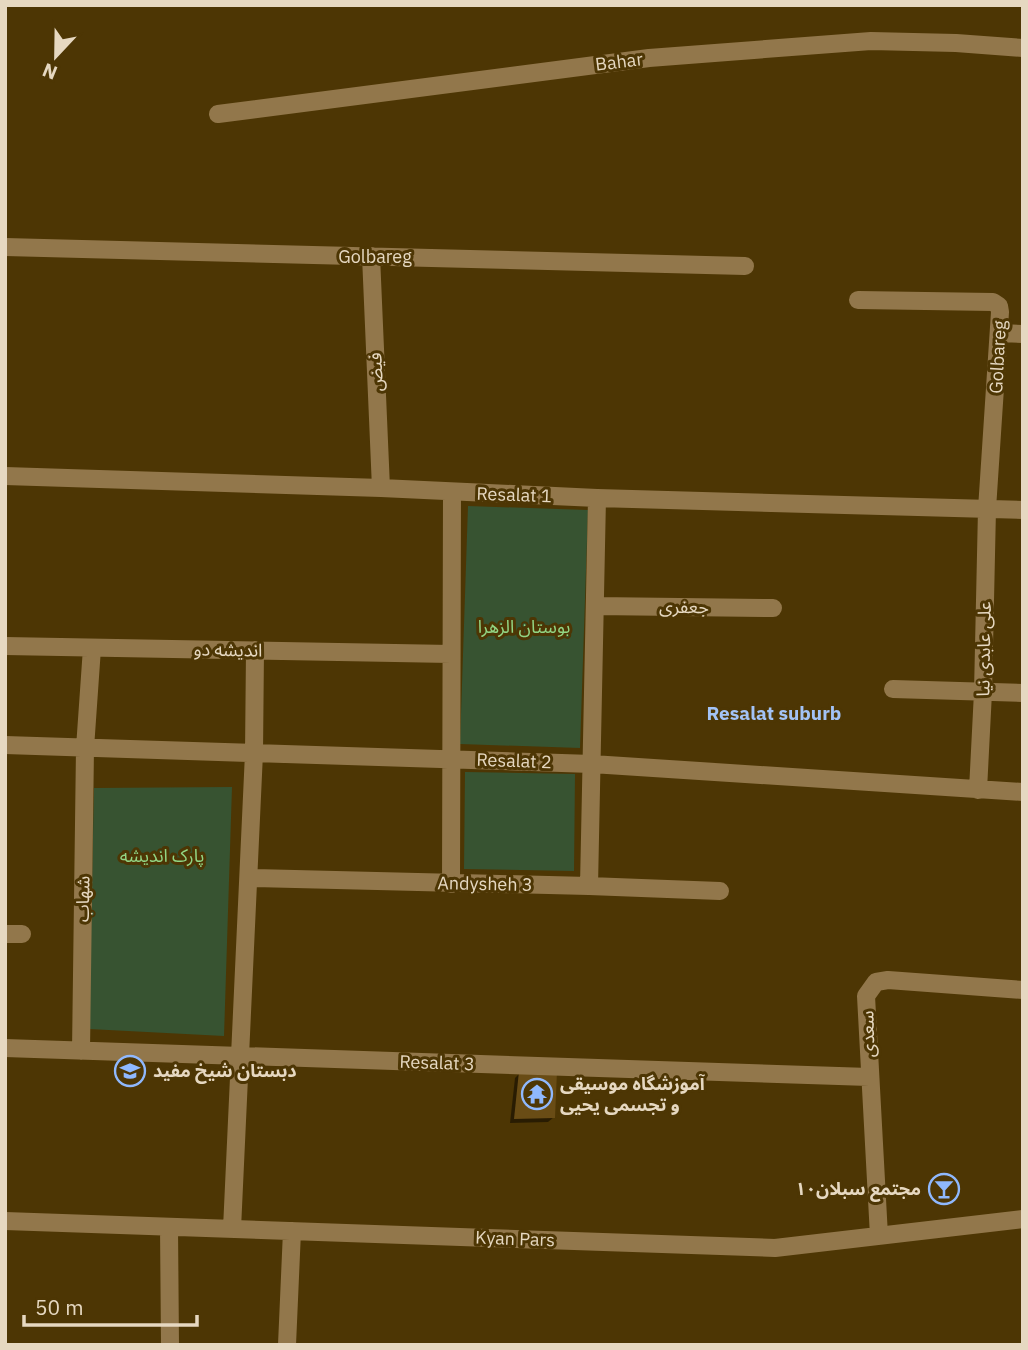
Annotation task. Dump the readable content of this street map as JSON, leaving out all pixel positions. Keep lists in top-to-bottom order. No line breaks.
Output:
{"streets":{"street":["Bahar","Golbareg","فیض","Resalat 1","جعفری","علی عابدی نیا","اندیشه دو","Resalat 2","Andysheh 3","شهاب","سعدی","Resalat 3","Kyan Pars"]},"crossings":[["Golbareg","فیض"],["Golbareg","Resalat 1"],["Golbareg","علی عابدی نیا"],["فیض","Resalat 1"],["Resalat 1","علی عابدی نیا"],["علی عابدی نیا","Resalat 2"],["اندیشه دو","شهاب"],["Resalat 2","شهاب"],["شهاب","Resalat 3"],["سعدی","Resalat 3"],["سعدی","Kyan Pars"]],"districts":["Resalat suburb"],"parks":["بوستان الزهرا","پارک اندیشه"],"places":{"school or university":["دبستان شیخ مفید"],"temple":["آموزشگاه موسیقی و تجسمی یحیی"],"bar":["مجتمع سبلان۱۰"]},"scale_bar":"50 m","north":"bottom"}
